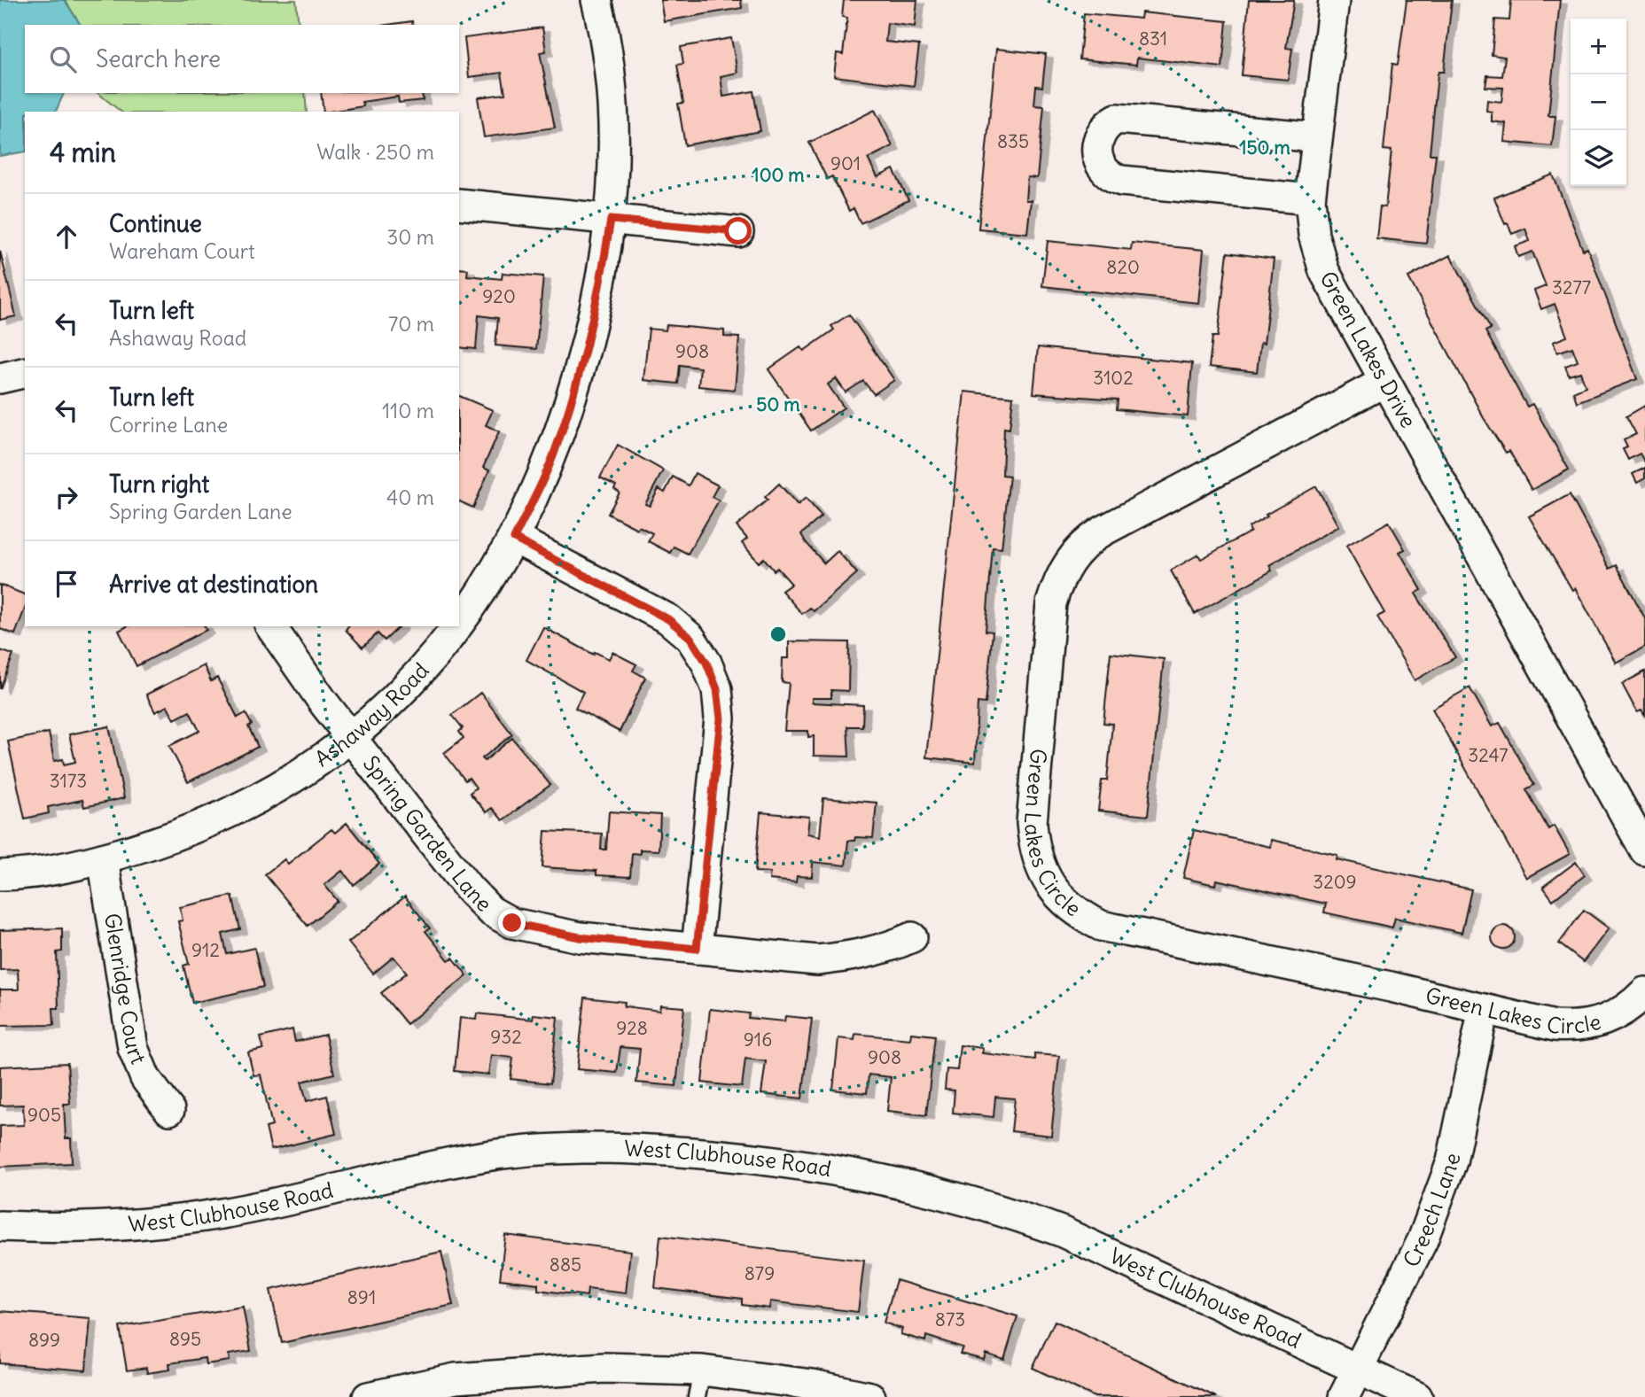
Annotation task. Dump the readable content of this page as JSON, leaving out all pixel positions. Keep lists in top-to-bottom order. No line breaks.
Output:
{"streets":{"street":["Green Lakes Drive","Ashaway Road","Green Lakes Circle","Spring Garden Lane","Glenridge Court","West Clubhouse Road","Creech Lane"]},"crossings":[["Green Lakes Drive","Green Lakes Circle"],["Ashaway Road","Spring Garden Lane"],["Ashaway Road","Glenridge Court"],["Green Lakes Circle","Creech Lane"],["West Clubhouse Road","Creech Lane"]],"house_numbers":["831","835","901","820","3277","920","908","3102","3247","3173","3209","912","928","932","916","908","905","885","879","891","873","895","899"],"page":{"map_buttons":["+","−"],"search":"Search here","heading":["4 min","Walk · 250 m"],"list":[["Continue","Wareham Court","30 m"],["Turn left","Ashaway Road","70 m"],["Turn left","Corrine Lane","110 m"],["Turn right","Spring Garden Lane","40 m"],"Arrive at destination"]},"rings":["150 m","100 m","50 m"]}
